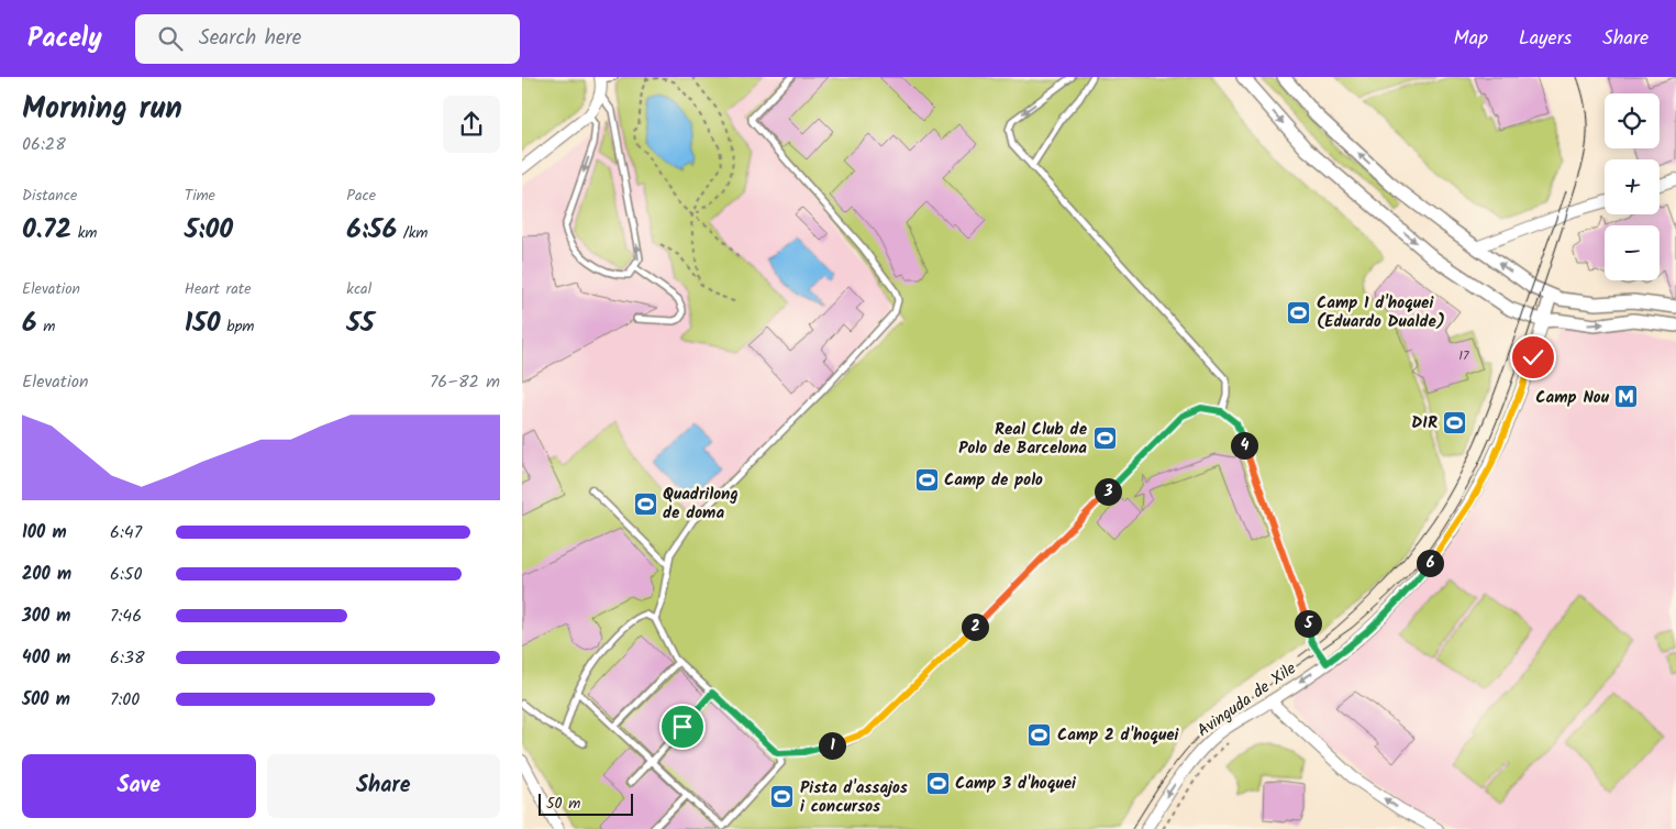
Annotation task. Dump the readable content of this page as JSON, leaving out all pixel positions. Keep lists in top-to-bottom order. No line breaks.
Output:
{"streets":{"street":["Avinguda de Xile"]},"one_way":["Avinguda de Xile"],"places":{"sports":["Camp 1 d'hoquei (Eduardo Dualde)","DIR","Real Club de Polo de Barcelona","Camp de polo","Quadrilong de doma","Camp 2 d'hoquei","Camp 3 d'hoquei","Pista d'assajos i concursos"],"metro station":["Camp Nou"]},"house_numbers":["17"],"scale_bar":"50 m","page":{"header":"Pacely","search":"Search here","nav":["Map","Layers","Share"],"heading":["Morning run","06:28"],"map_buttons":["+","−"],"stats":[["Distance","0.72 km"],["Time","5:00"],["Pace","6:56 /km"],["Elevation","6 m"],["Heart rate","150 bpm"],["kcal","55"]],"chart":["Elevation","76–82 m"],"pins":["4","3","6","5","2","1"],"list":[{"name":"100 m","note":"6:47"},{"name":"200 m","note":"6:50"},{"name":"300 m","note":"7:46"},{"name":"400 m","note":"6:38"},{"name":"500 m","note":"7:00"}],"buttons":["Save","Share"],"scale":"50 m"}}
